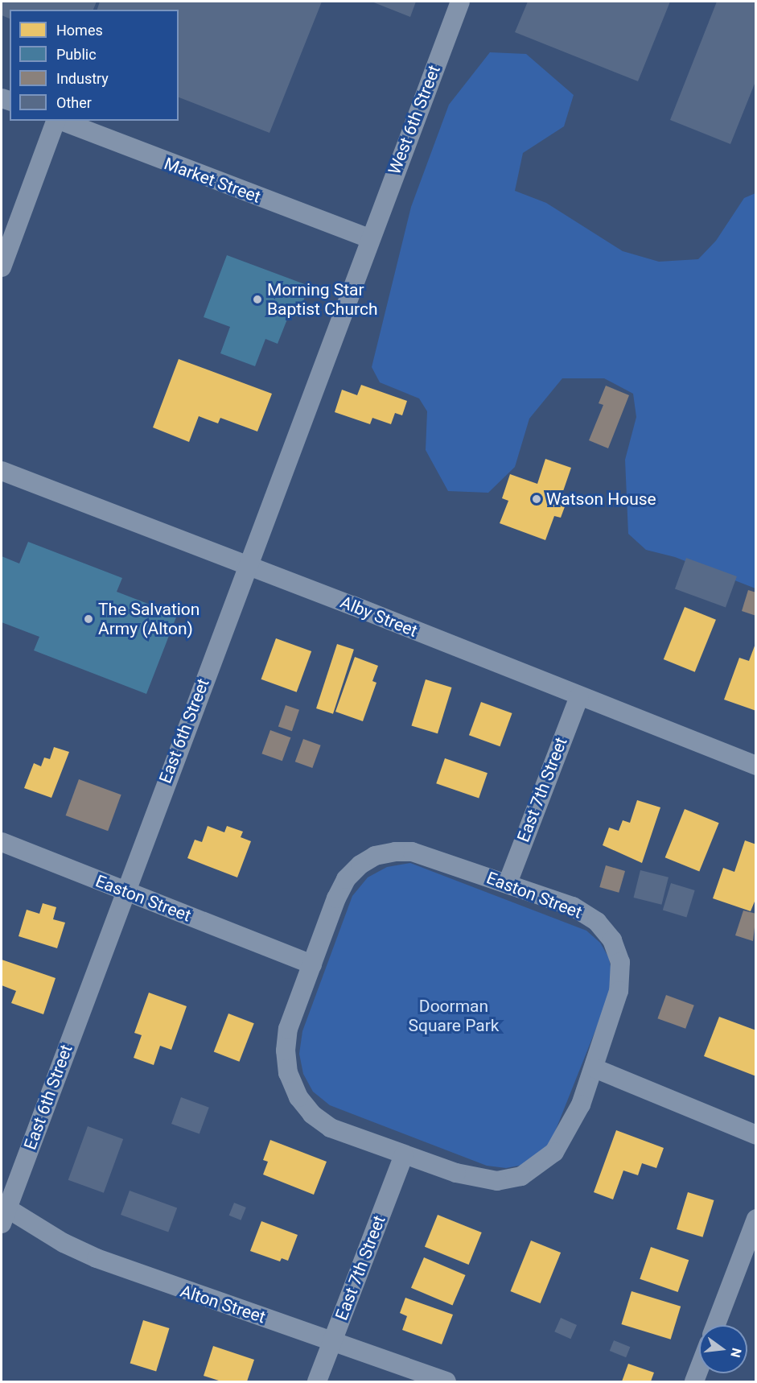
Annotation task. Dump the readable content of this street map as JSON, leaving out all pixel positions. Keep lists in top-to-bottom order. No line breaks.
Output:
{"streets":{"street":["West 6th Street","Market Street","Alby Street","East 6th Street","East 7th Street","Easton Street","Alton Street"]},"crossings":[["West 6th Street","Market Street"],["West 6th Street","East 6th Street"],["Market Street","East 6th Street"],["Alby Street","East 6th Street"],["Alby Street","East 7th Street"],["East 6th Street","Easton Street"],["East 6th Street","Alton Street"],["East 7th Street","Easton Street"],["East 7th Street","Alton Street"]],"parks":["Doorman Square Park"],"places":["Morning Star Baptist Church","Watson House","The Salvation Army (Alton)"],"legend":["Homes","Public","Industry","Other"],"north":"right"}
